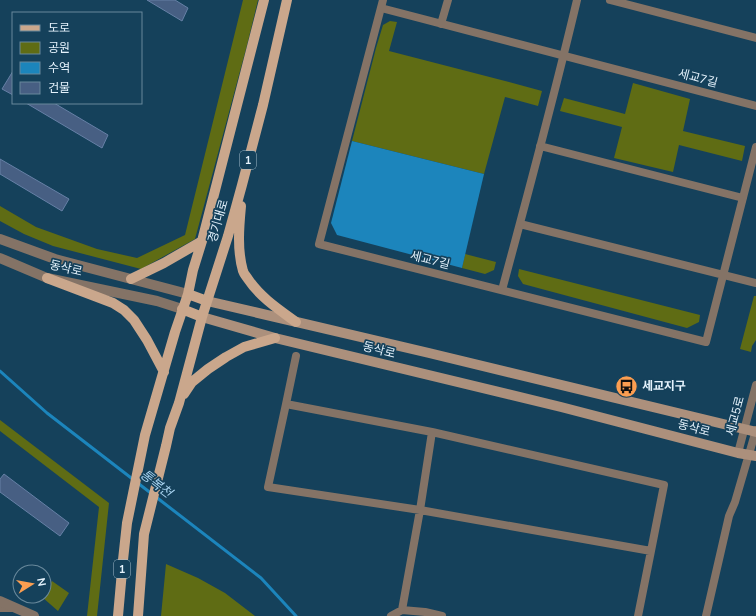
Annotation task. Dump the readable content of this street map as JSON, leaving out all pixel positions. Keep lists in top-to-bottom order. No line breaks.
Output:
{"streets":{"main road":["1","경기대로","동삭로"],"street":["세교7길","세교5로"]},"crossings":[["경기대로","동삭로"],["동삭로","세교5로"]],"water":["통복천"],"places":{"bus stop":["세교지구"]},"legend":["도로","공원","수역","건물"],"north":"right"}
